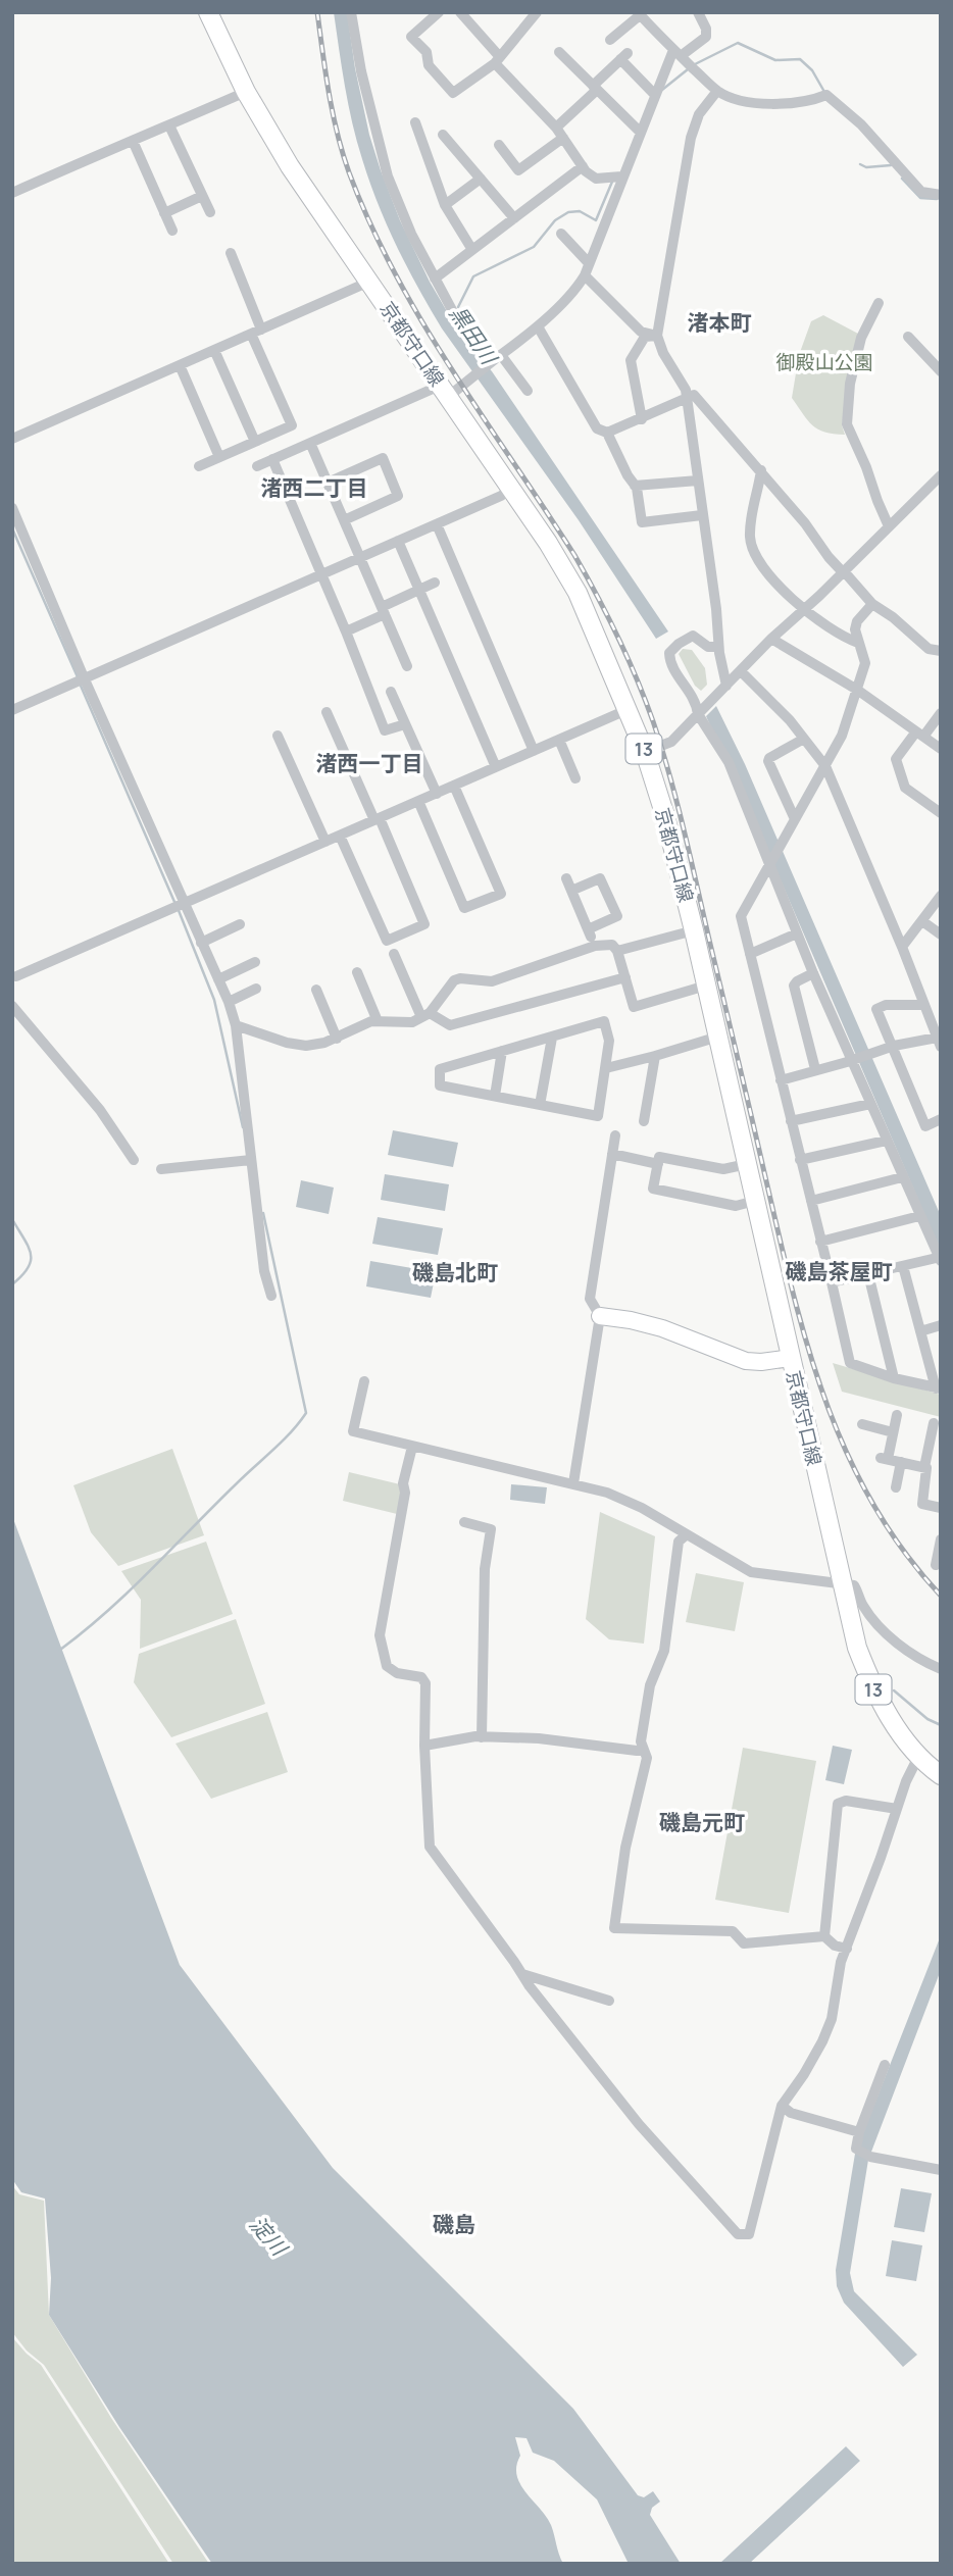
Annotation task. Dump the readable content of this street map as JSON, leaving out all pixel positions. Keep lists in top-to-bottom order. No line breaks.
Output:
{"streets":{"main road":["京都守口線","13"]},"districts":["渚本町","渚西二丁目","渚西一丁目","磯島茶屋町","磯島北町","磯島元町","磯島"],"water":["黒田川","淀川"],"parks":["御殿山公園"]}
